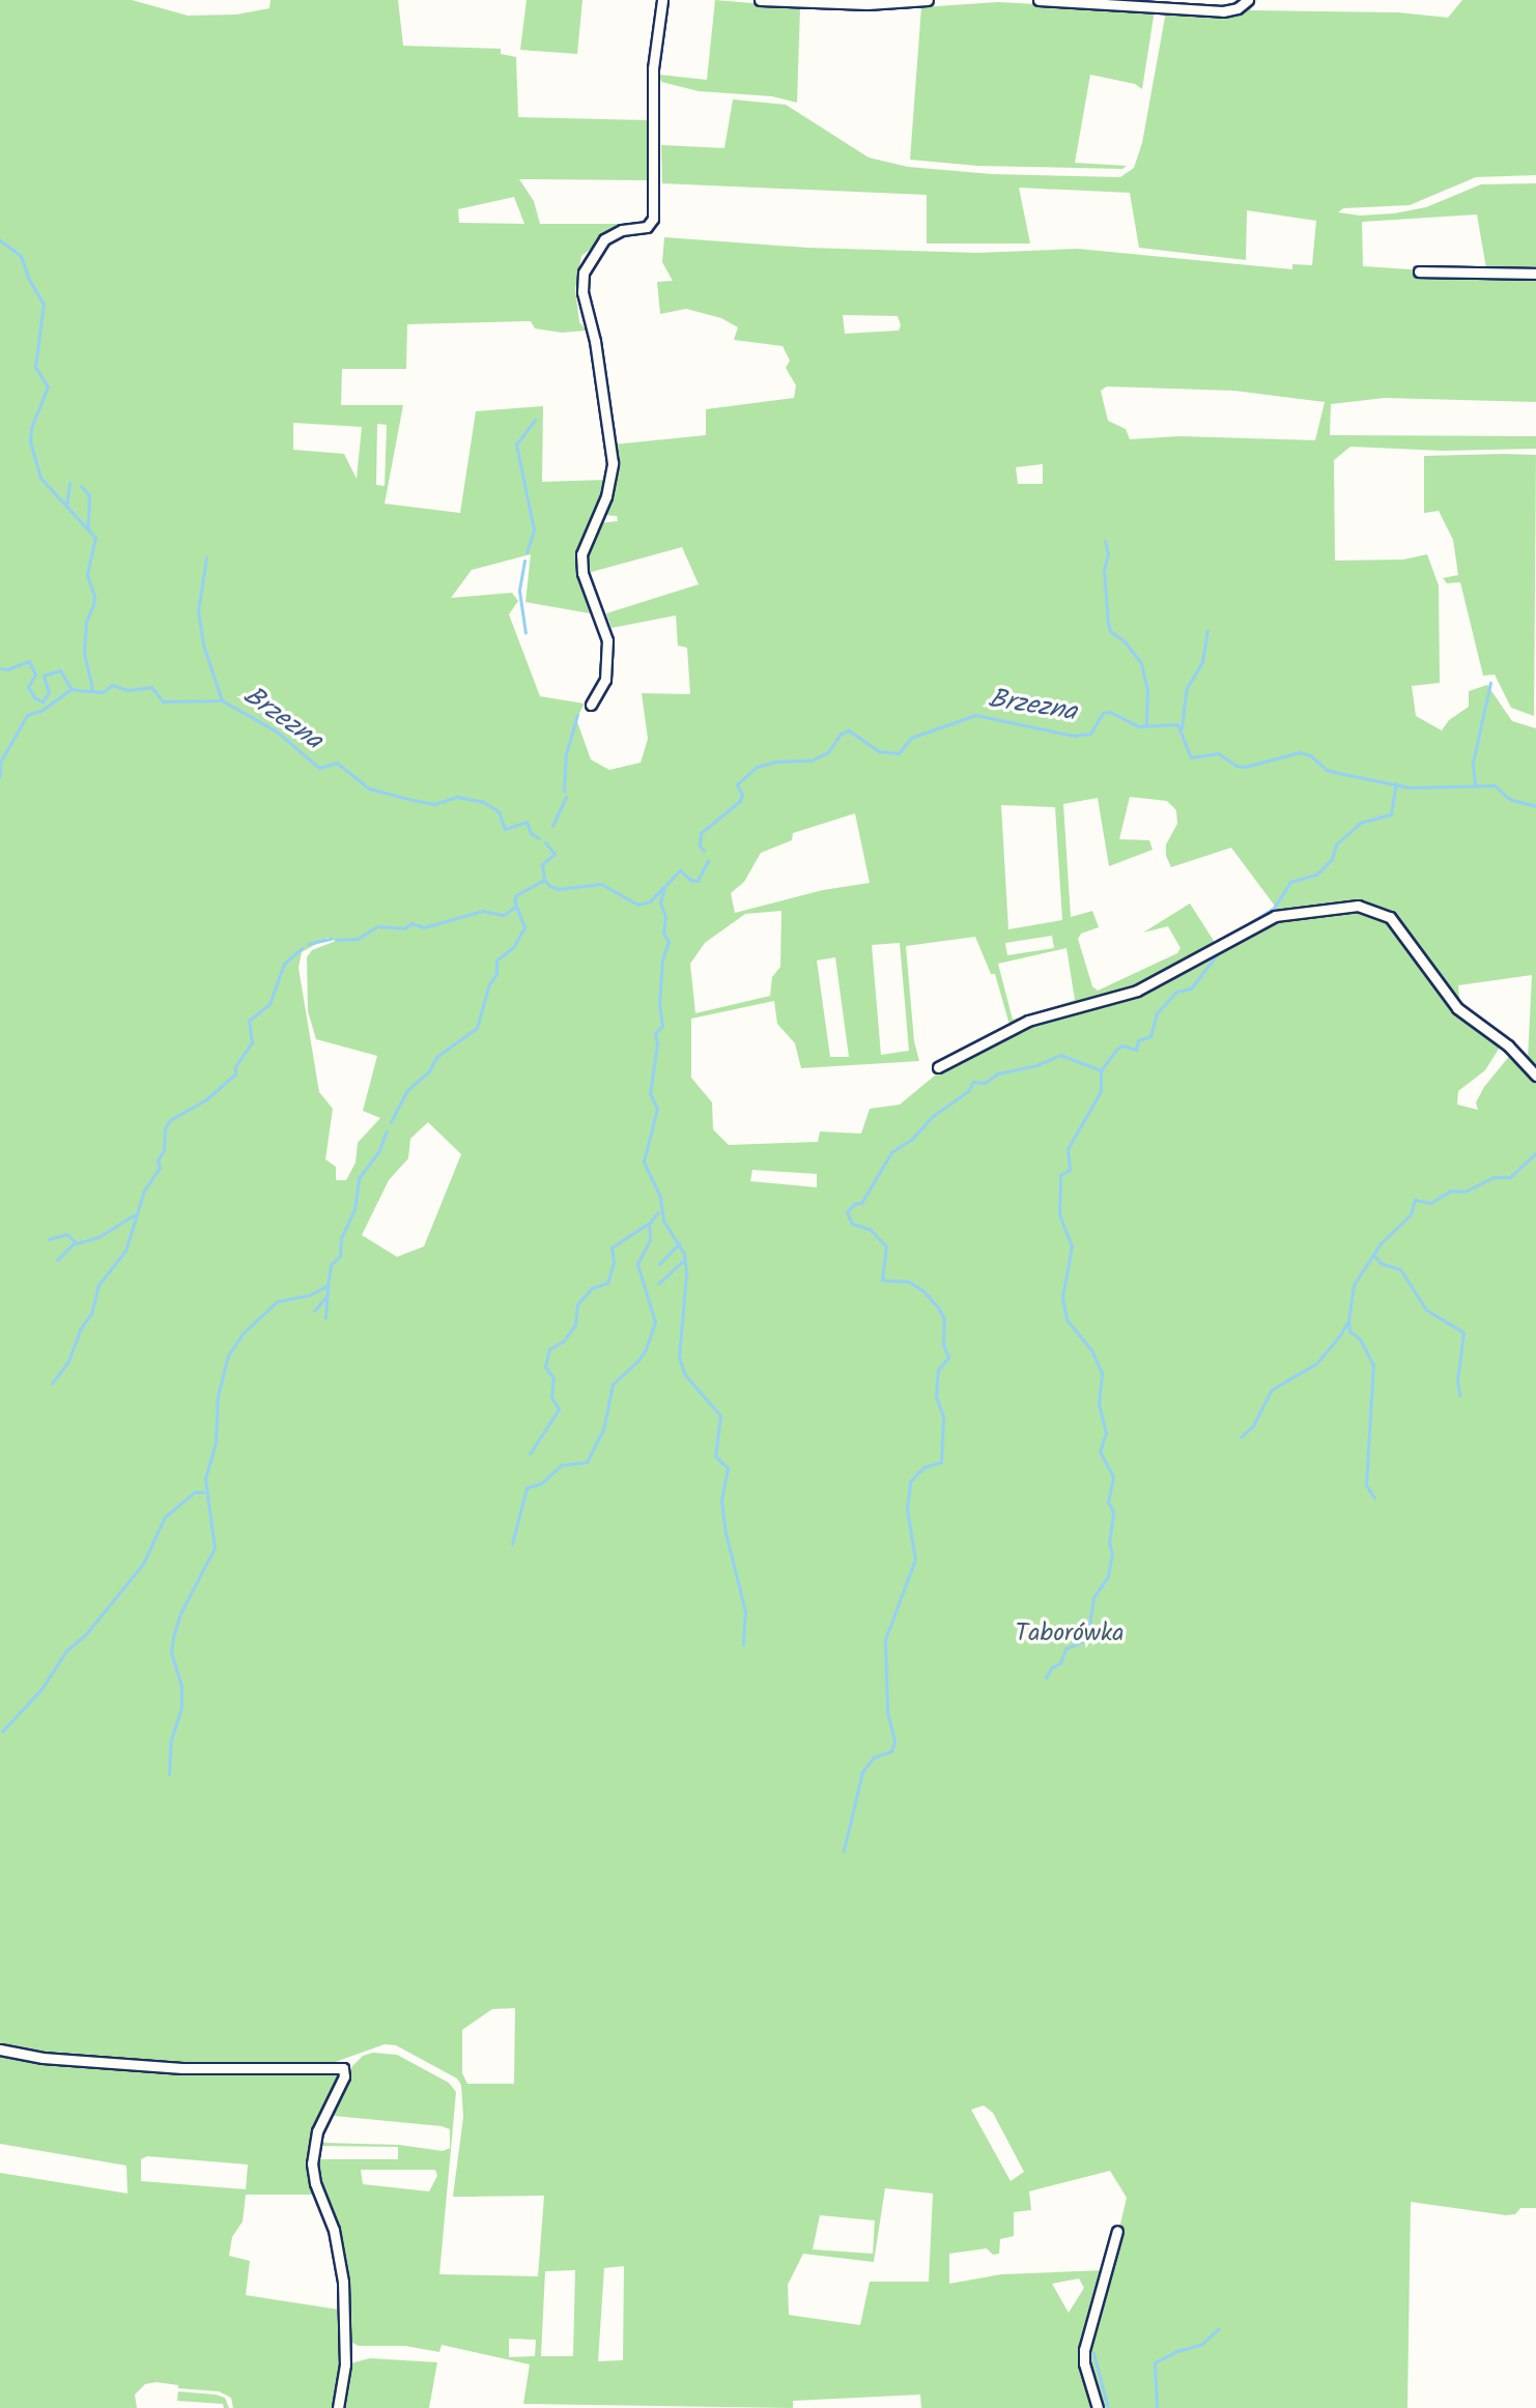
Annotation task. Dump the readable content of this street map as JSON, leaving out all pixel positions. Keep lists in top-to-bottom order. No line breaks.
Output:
{"water":["Brzezna"],"parks":["Taborówka"]}
